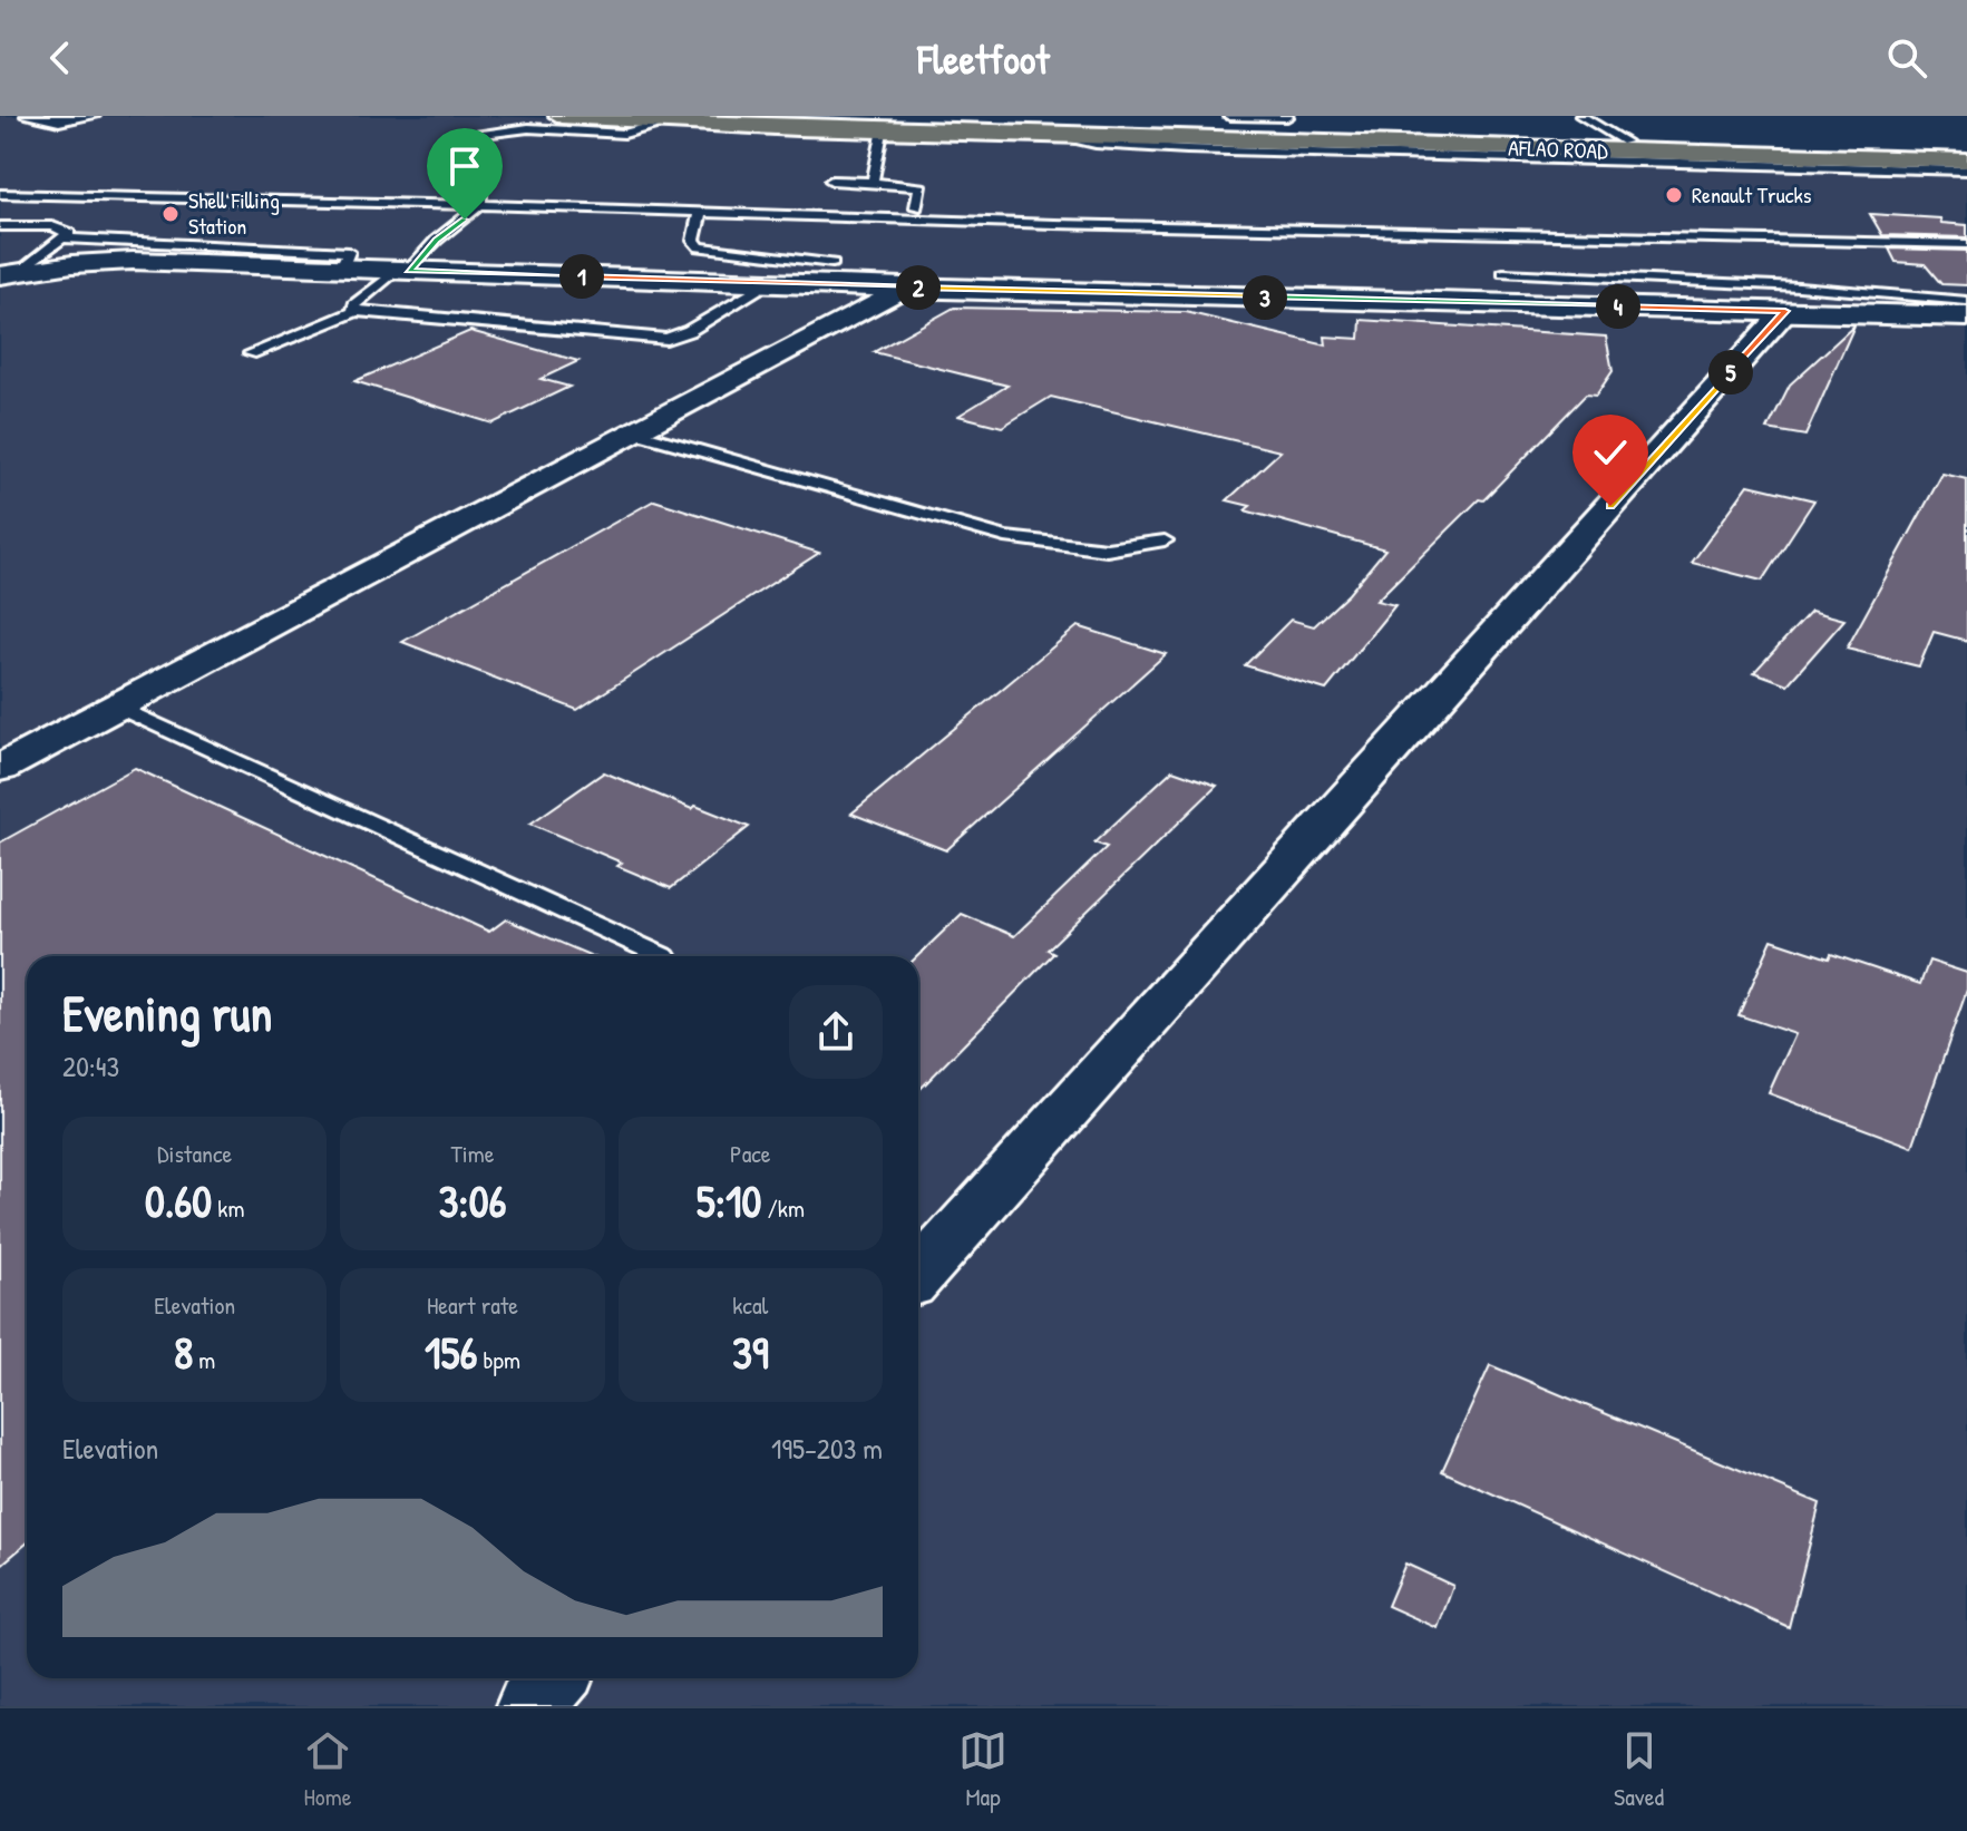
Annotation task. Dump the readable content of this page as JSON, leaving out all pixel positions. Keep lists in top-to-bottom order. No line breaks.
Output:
{"streets":{"highway":["AFLAO ROAD"]},"places":["Renault Trucks","Shell Filling Station"],"page":{"header":"Fleetfoot","pins":["1","2","3","4","5"],"heading":["Evening run","20:43"],"stats":[["Distance","0.60 km"],["Time","3:06"],["Pace","5:10 /km"],["Elevation","8 m"],["Heart rate","156 bpm"],["kcal","39"]],"chart":["Elevation","195–203 m"],"tabs":["Home","Map","Saved"]}}
